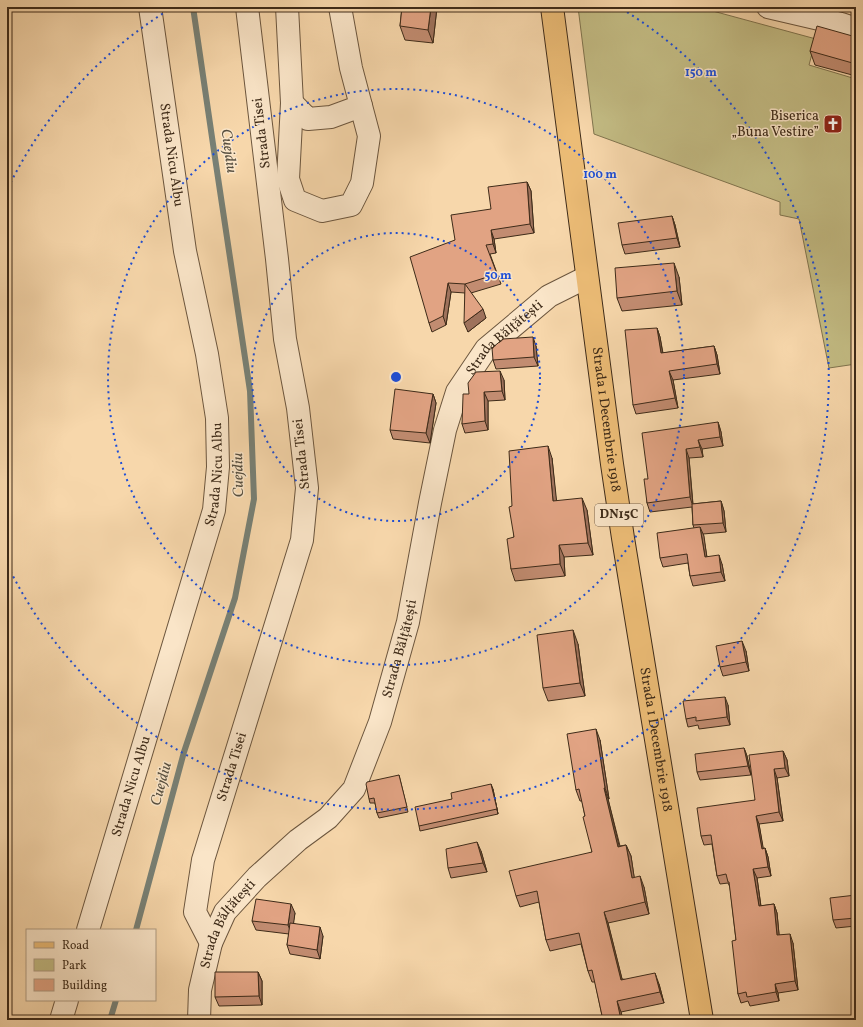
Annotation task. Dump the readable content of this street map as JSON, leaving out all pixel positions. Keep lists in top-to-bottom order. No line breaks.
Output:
{"streets":{"main road":["Strada 1 Decembrie 1918","DN15C"],"street":["Strada Tisei","Strada Nicu Albu","Strada Bălțătești"]},"crossings":[["Strada Tisei","Strada Bălțătești"],["Strada Bălțătești","Strada 1 Decembrie 1918"]],"water":["Cuejdiu"],"places":{"church":["Biserica „Buna Vestire”"]},"legend":["Road","Park","Building"],"rings":["150 m","100 m","50 m"]}
